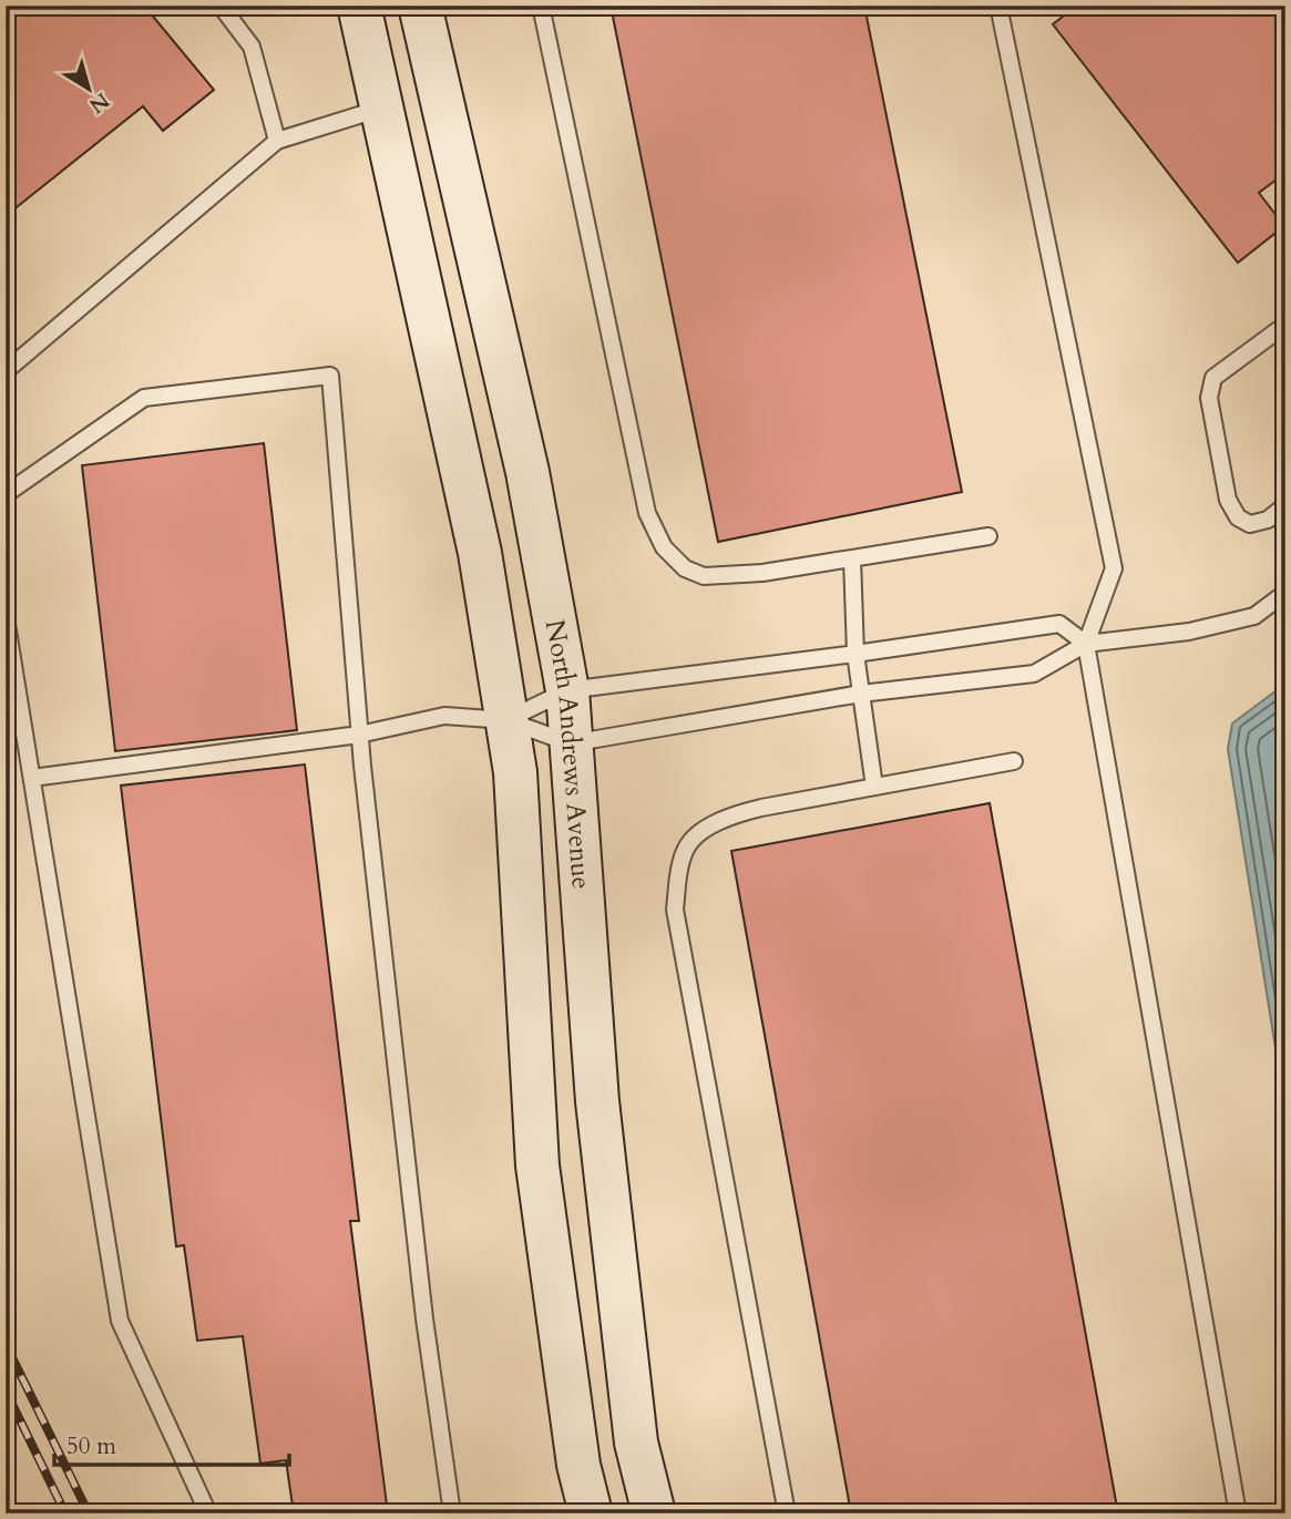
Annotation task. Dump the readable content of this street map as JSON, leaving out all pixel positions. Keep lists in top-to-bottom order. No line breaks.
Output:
{"streets":{"street":["North Andrews Avenue"]},"scale_bar":"50 m","north":"bottom right"}
